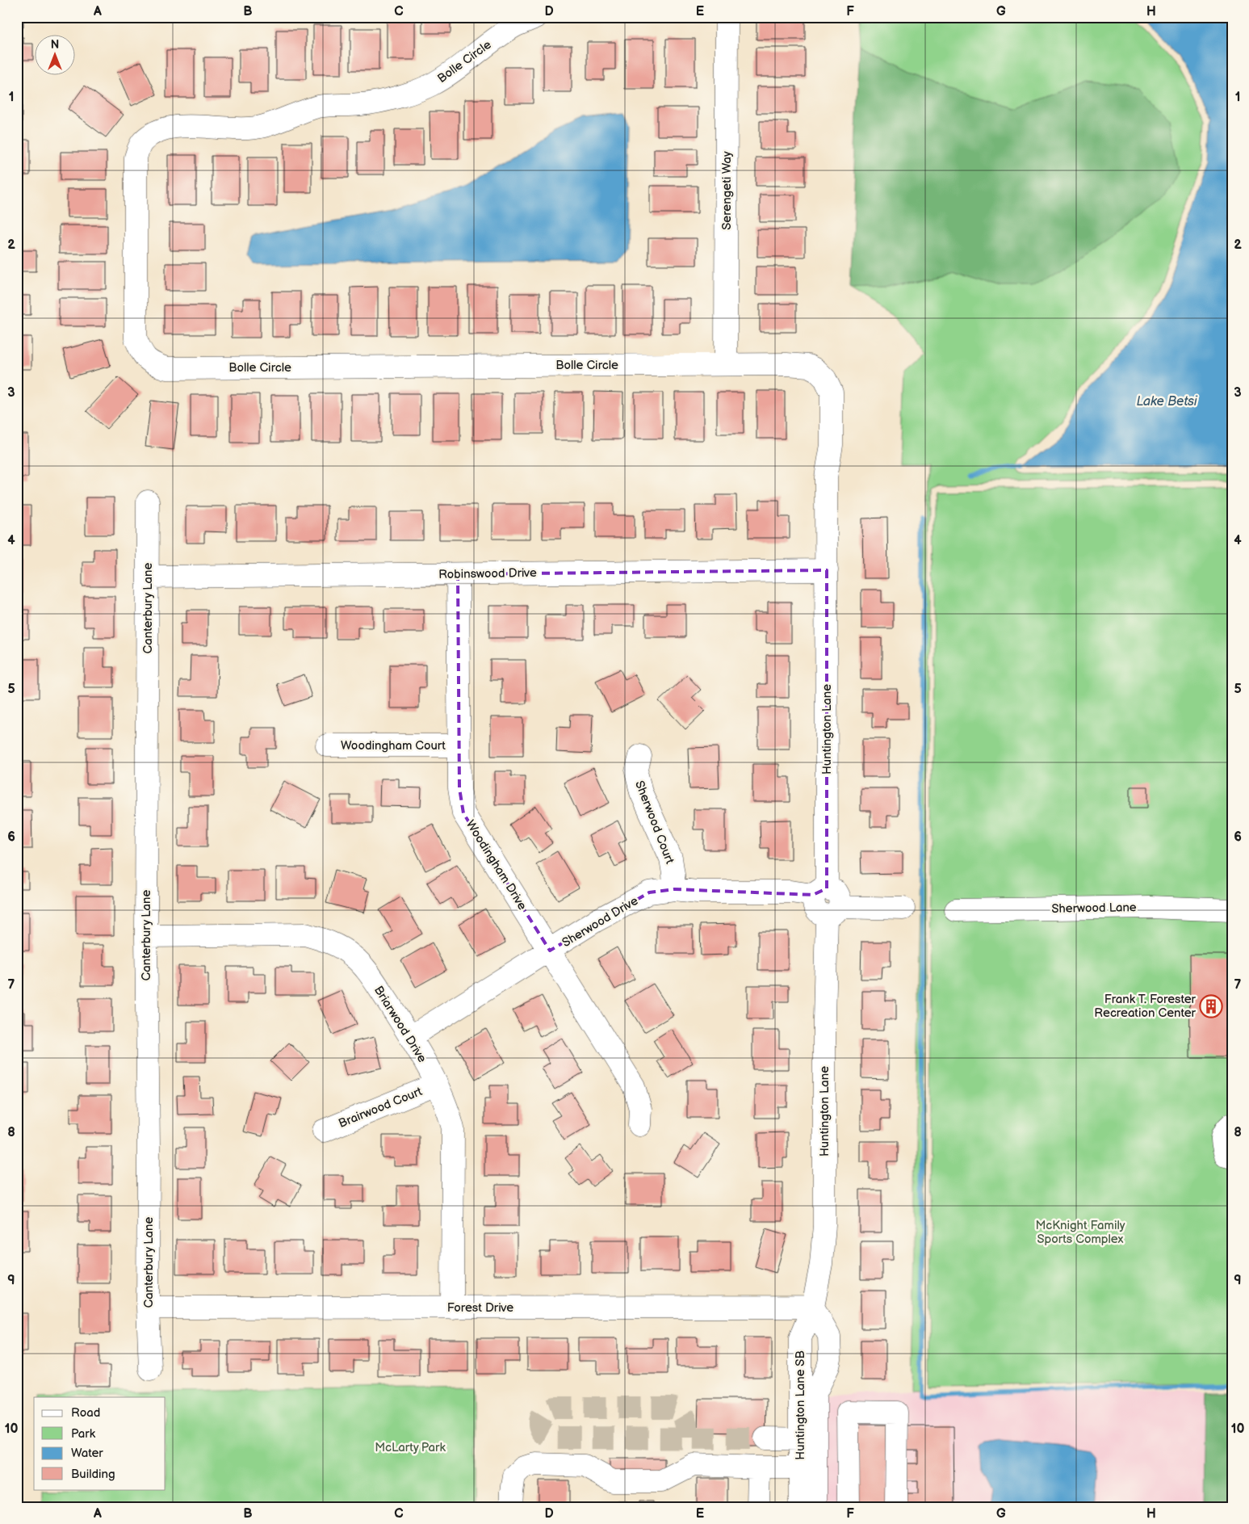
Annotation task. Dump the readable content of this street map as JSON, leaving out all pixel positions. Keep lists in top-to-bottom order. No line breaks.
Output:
{"streets":{"street":["Bolle Circle","Serengeti Way","Robinswood Drive","Canterbury Lane","Huntington Lane","Woodingham Court","Sherwood Court","Woodingham Drive","Sherwood Lane","Sherwood Drive","Briarwood Drive","Brairwood Court","Forest Drive","Huntington Lane SB"]},"crossings":[["Bolle Circle","Serengeti Way"],["Bolle Circle","Robinswood Drive"],["Bolle Circle","Huntington Lane"],["Robinswood Drive","Canterbury Lane"],["Robinswood Drive","Huntington Lane"],["Robinswood Drive","Woodingham Drive"],["Canterbury Lane","Briarwood Drive"],["Canterbury Lane","Forest Drive"],["Huntington Lane","Sherwood Drive"],["Huntington Lane","Forest Drive"],["Huntington Lane","Huntington Lane SB"],["Woodingham Court","Woodingham Drive"],["Sherwood Court","Sherwood Drive"],["Woodingham Drive","Sherwood Drive"],["Sherwood Drive","Briarwood Drive"],["Briarwood Drive","Brairwood Court"],["Briarwood Drive","Forest Drive"],["Forest Drive","Huntington Lane SB"]],"water":["Lake Betsi"],"parks":["McKnight Family Sports Complex","McLarty Park"],"places":{"building":["Frank T. Forester Recreation Center"]},"legend":["Road","Park","Water","Building"],"north":"top","grid":{"columns":["A","B","C","D","E","F","G","H"],"rows":["1","2","3","4","5","6","7","8","9","10"]}}
